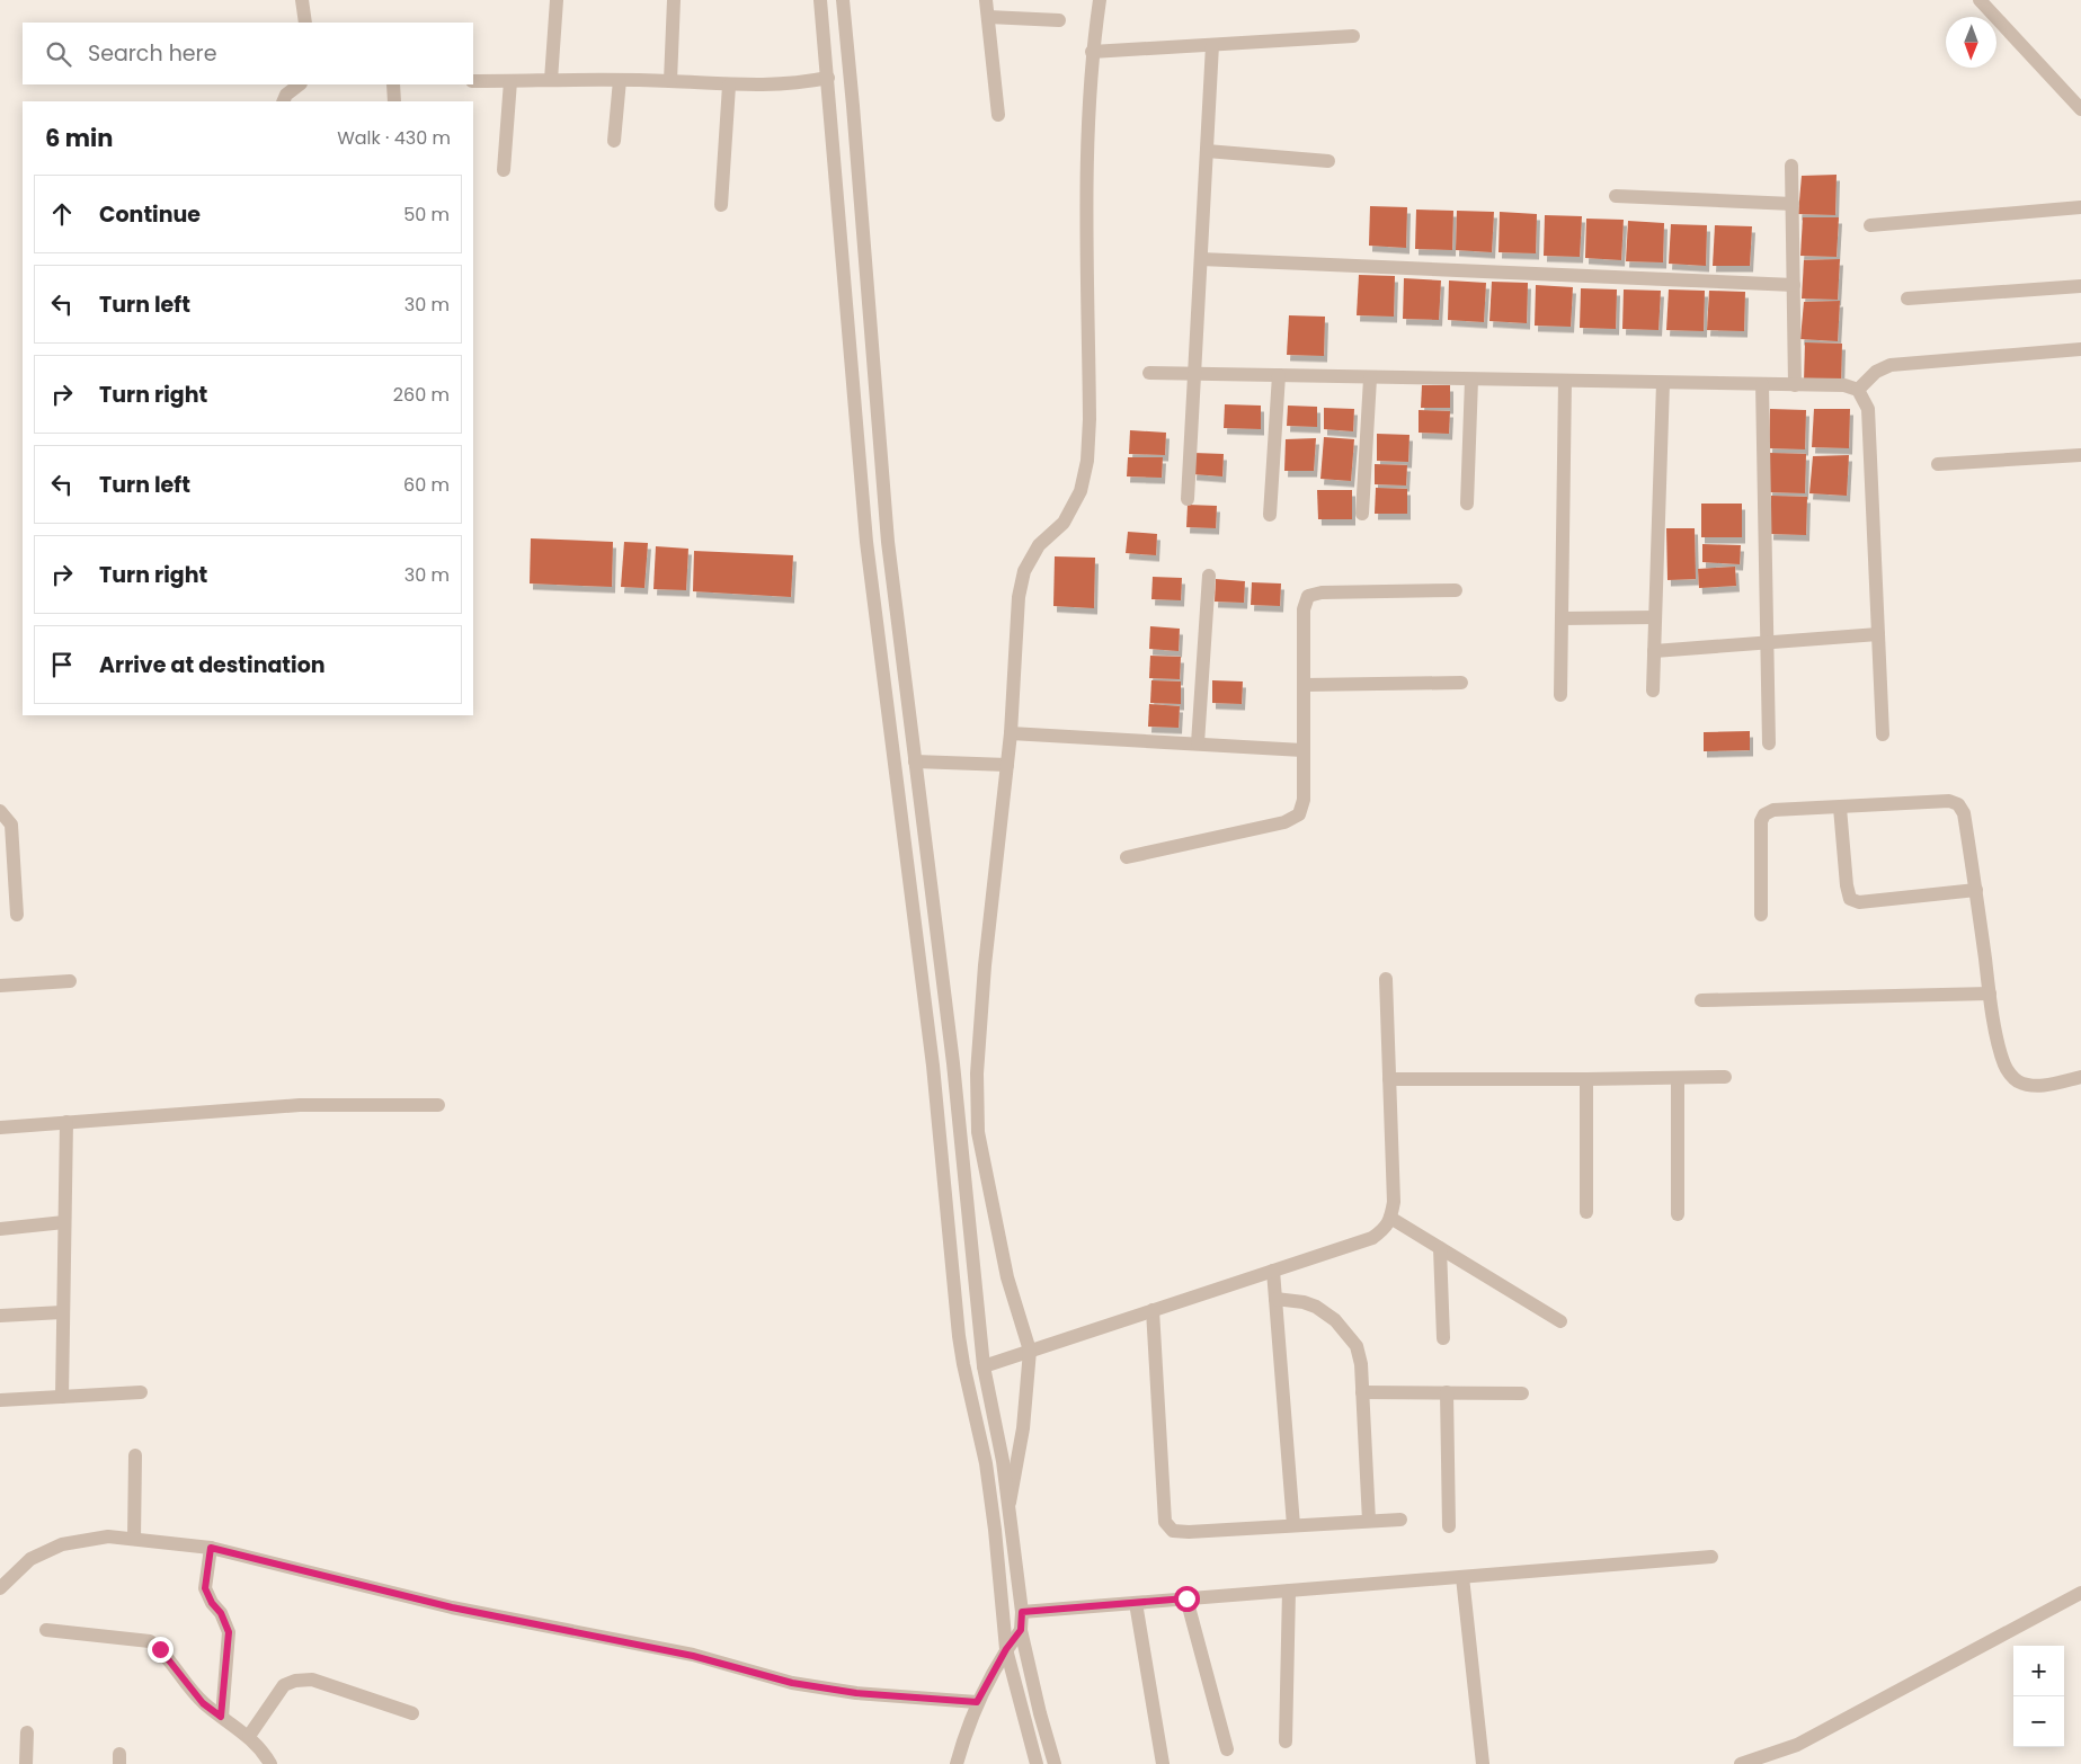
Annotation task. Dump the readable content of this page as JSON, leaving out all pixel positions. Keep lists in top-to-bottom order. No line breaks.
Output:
{"north":"bottom","page":{"search":"Search here","heading":["6 min","Walk · 430 m"],"list":[["Continue","50 m"],["Turn left","30 m"],["Turn right","260 m"],["Turn left","60 m"],["Turn right","30 m"],"Arrive at destination"],"map_buttons":["+","−"]}}
